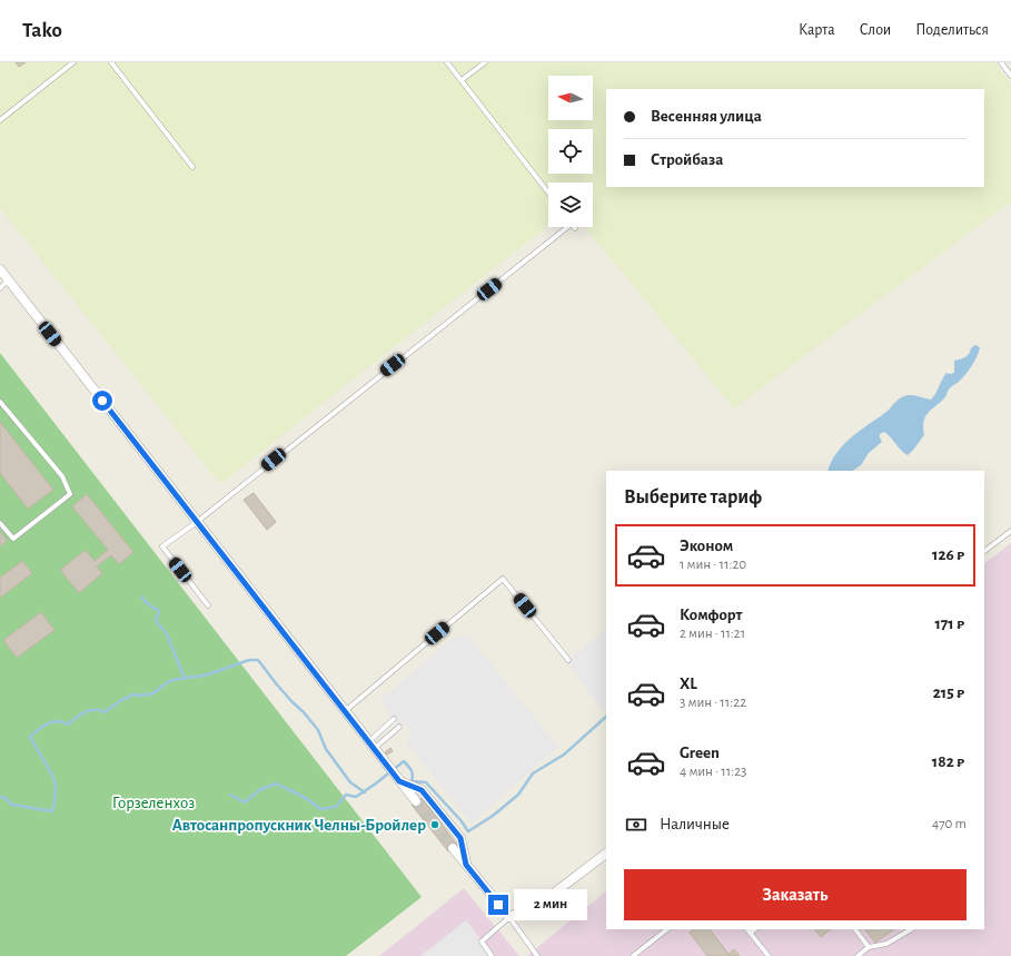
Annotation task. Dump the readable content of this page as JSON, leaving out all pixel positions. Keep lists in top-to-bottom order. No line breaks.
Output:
{"parks":["Горзеленхоз"],"places":["Автосанпропускник Челны-Бройлер"],"north":"left","page":{"header":"Tako","nav":["Карта","Слои","Поделиться"],"banner":["Весенняя улица","Стройбаза"],"heading":"Выберите тариф","list":[{"name":"Эконом","note":"1 мин · 11:20","value":"126 ₽"},{"name":"Комфорт","note":"2 мин · 11:21","value":"171 ₽"},{"name":"XL","note":"3 мин · 11:22","value":"215 ₽"},{"name":"Green","note":"4 мин · 11:23","value":"182 ₽"}],"pay":["Наличные","470 m"],"buttons":"Заказать","bubble":"2 мин"}}
